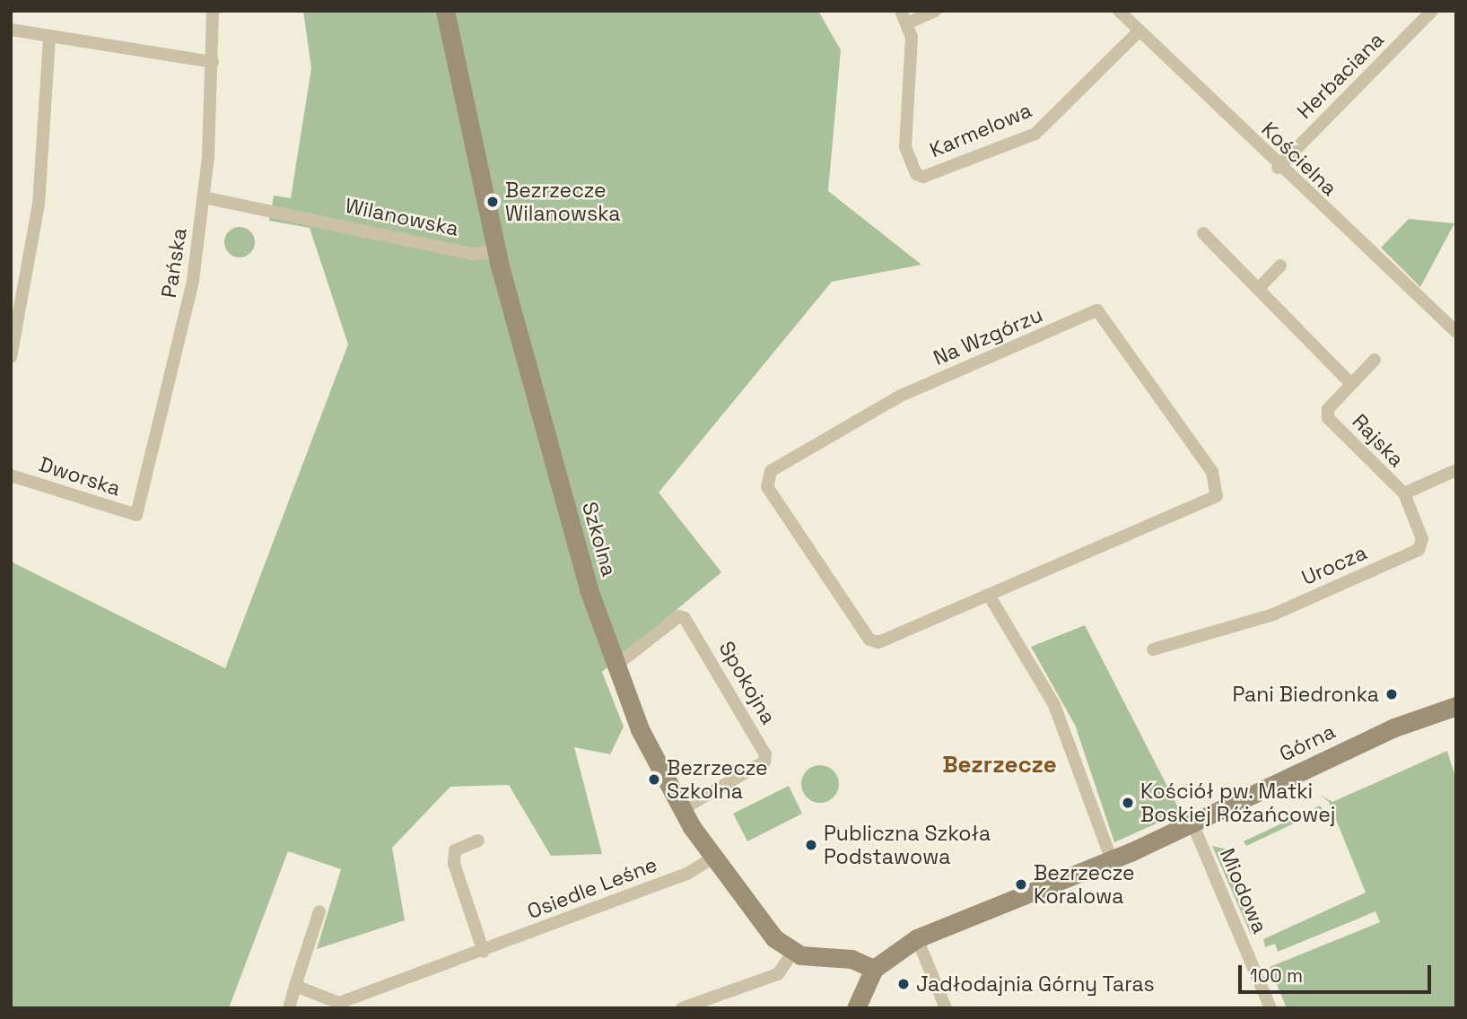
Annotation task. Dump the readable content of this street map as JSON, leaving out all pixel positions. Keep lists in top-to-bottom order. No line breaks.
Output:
{"streets":{"street":["Herbaciana","Karmelowa","Kościelna","Wilanowska","Pańska","Na Wzgórzu","Rajska","Dworska","Szkolna","Urocza","Spokojna","Górna","Osiedle Leśne","Miodowa"]},"crossings":[["Herbaciana","Kościelna"],["Karmelowa","Kościelna"],["Wilanowska","Pańska"],["Wilanowska","Szkolna"],["Pańska","Dworska"],["Rajska","Urocza"],["Szkolna","Spokojna"],["Szkolna","Osiedle Leśne"],["Górna","Miodowa"]],"districts":["Bezrzecze"],"places":["Bezrzecze Wilanowska","Pani Biedronka","Bezrzecze Szkolna","Kościół pw. Matki Boskiej Różańcowej","Publiczna Szkoła Podstawowa","Bezrzecze Koralowa","Jadłodajnia Górny Taras"],"scale_bar":"100 m"}
